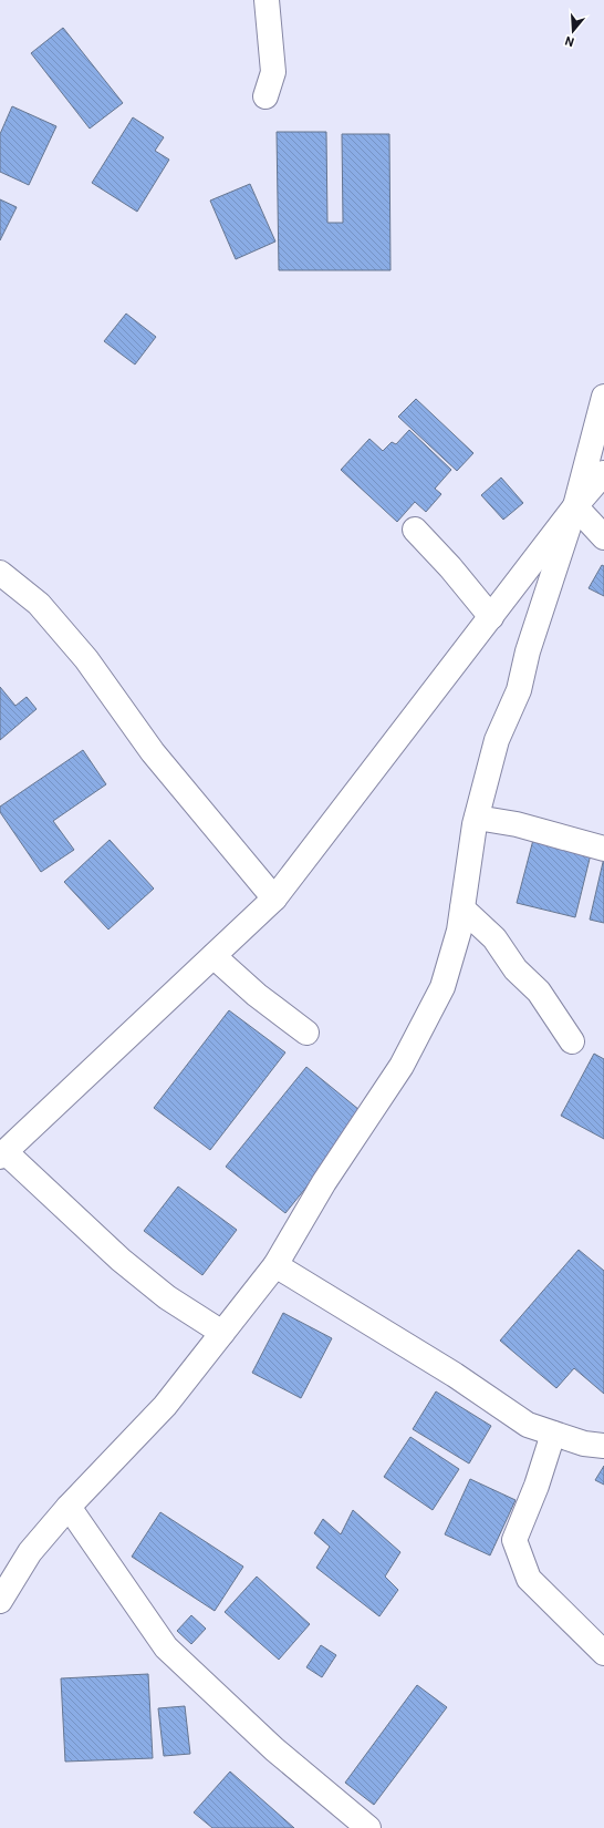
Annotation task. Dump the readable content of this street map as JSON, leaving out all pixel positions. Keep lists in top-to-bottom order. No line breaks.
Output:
{"north":"bottom"}
